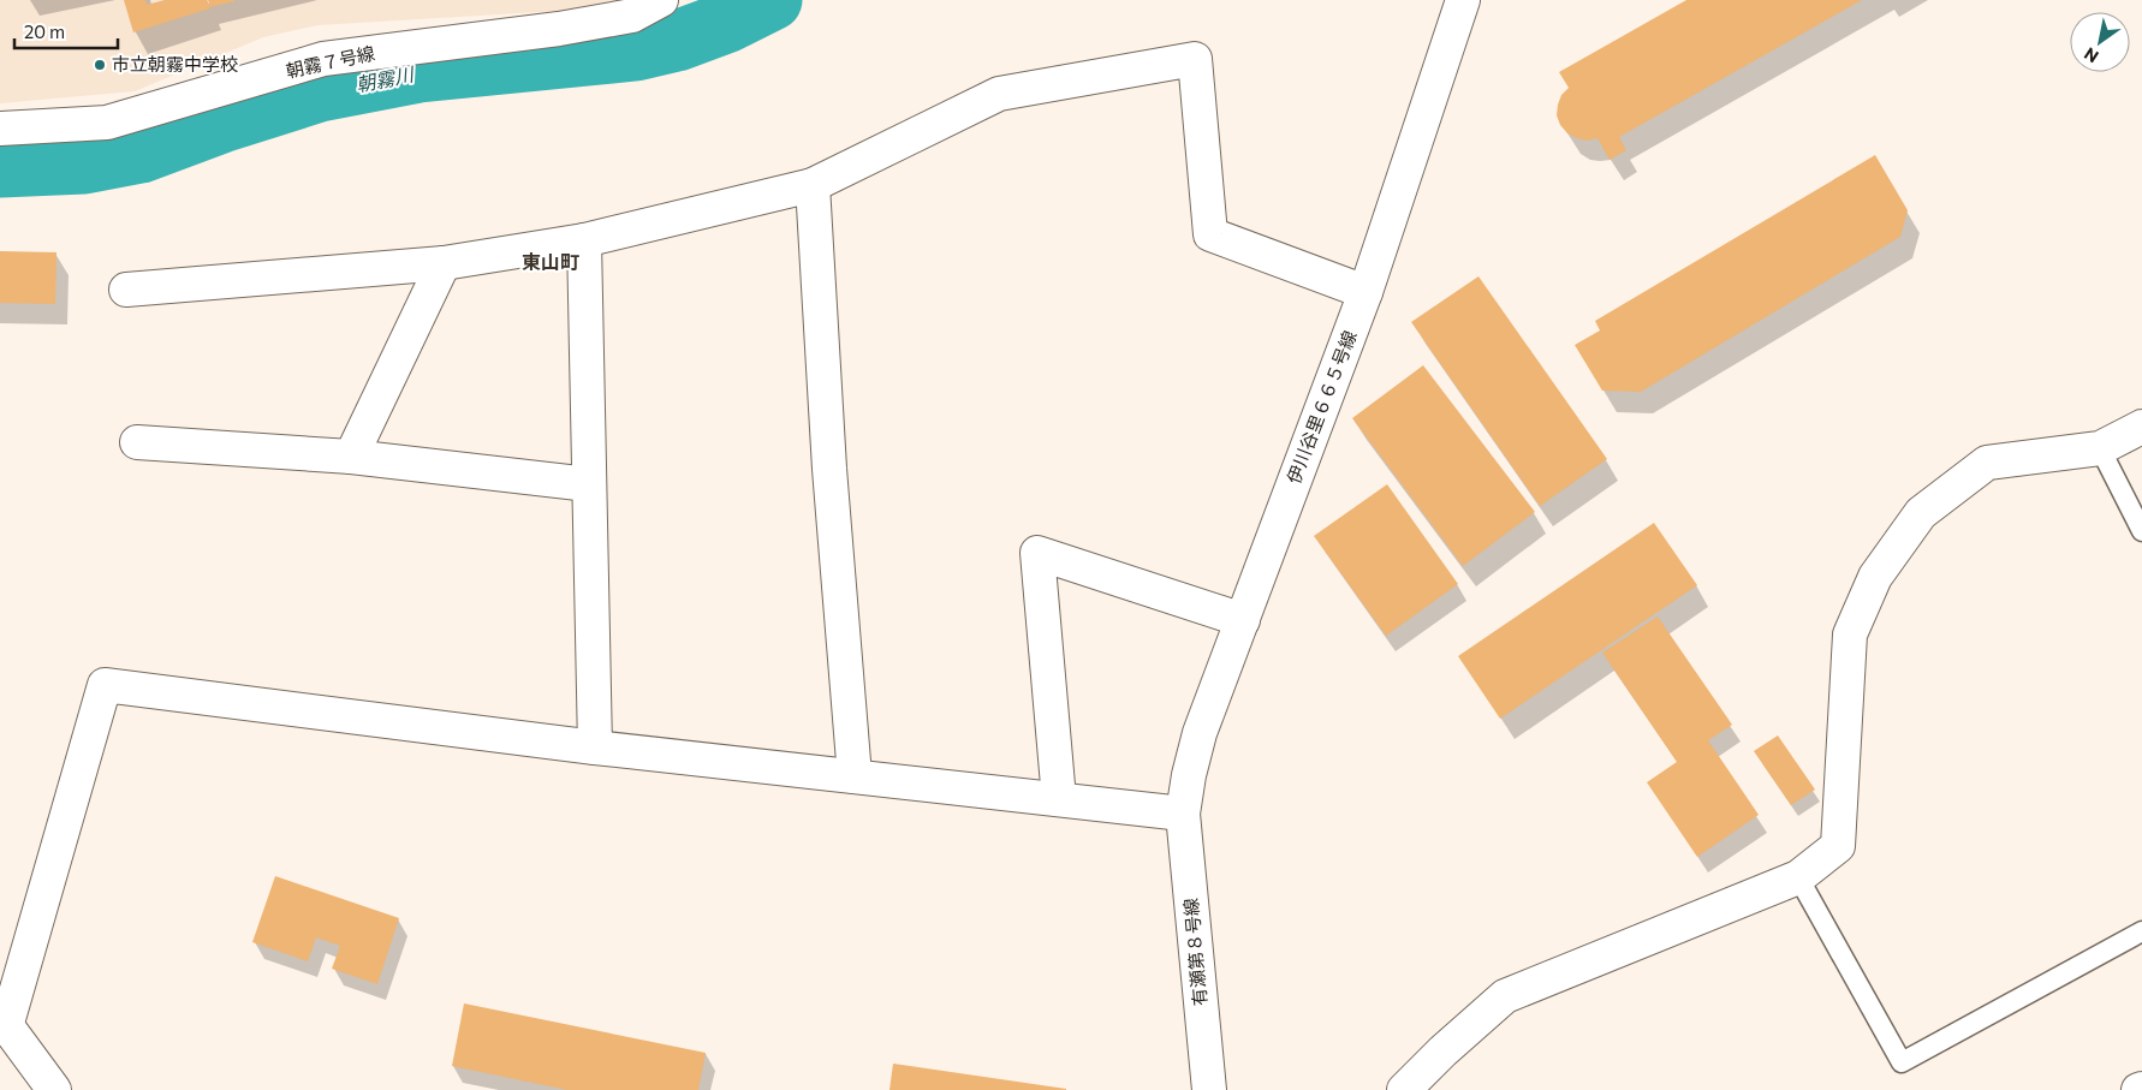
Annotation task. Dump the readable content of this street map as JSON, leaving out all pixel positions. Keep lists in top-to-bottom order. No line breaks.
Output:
{"streets":{"street":["朝霧７号線","伊川谷里６６５号線","有瀬第８号線"]},"crossings":[["伊川谷里６６５号線","有瀬第８号線"]],"districts":["東山町"],"water":["朝霧川"],"places":["市立朝霧中学校"],"scale_bar":"20 m","north":"bottom left"}
